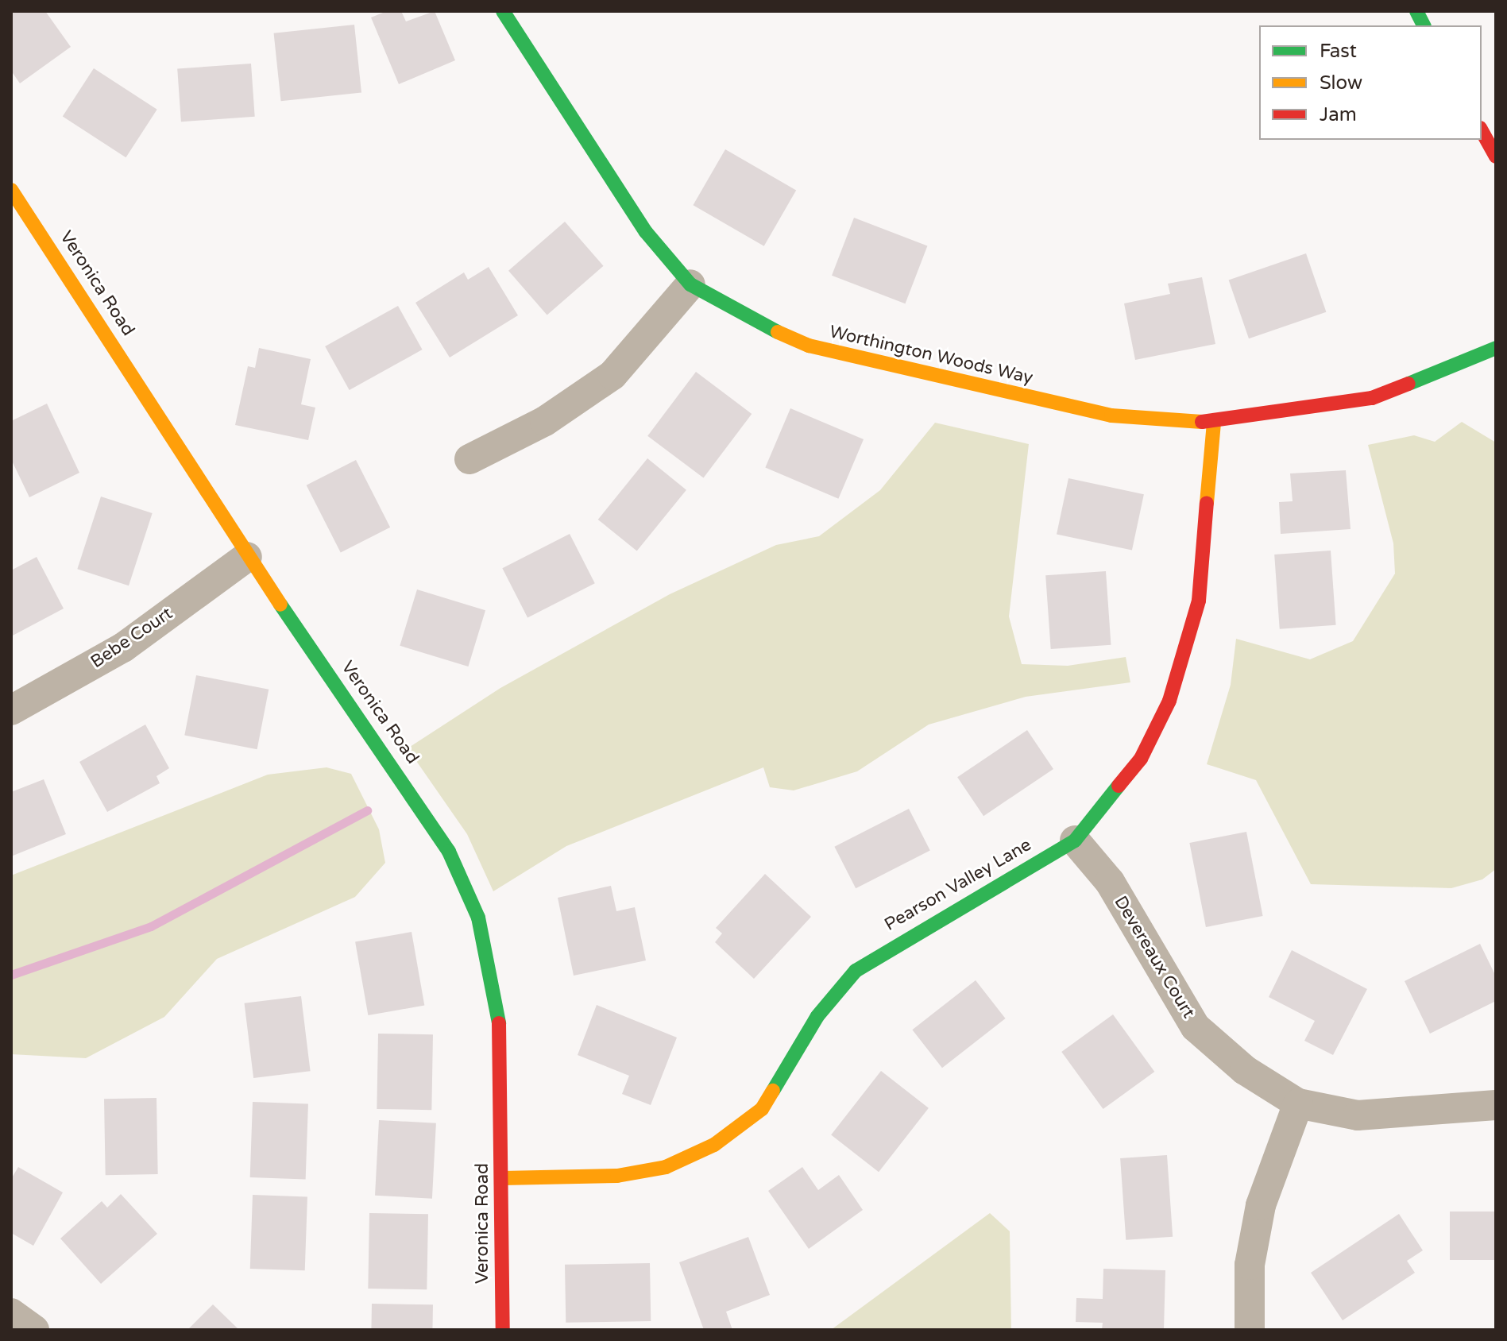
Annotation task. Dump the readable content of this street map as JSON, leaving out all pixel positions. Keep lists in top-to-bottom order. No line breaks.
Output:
{"streets":{"street":["Veronica Road","Worthington Woods Way","Bebe Court","Pearson Valley Lane","Devereaux Court"]},"crossings":[["Veronica Road","Bebe Court"],["Veronica Road","Pearson Valley Lane"],["Worthington Woods Way","Pearson Valley Lane"],["Pearson Valley Lane","Devereaux Court"]],"legend":["Fast","Slow","Jam"]}
